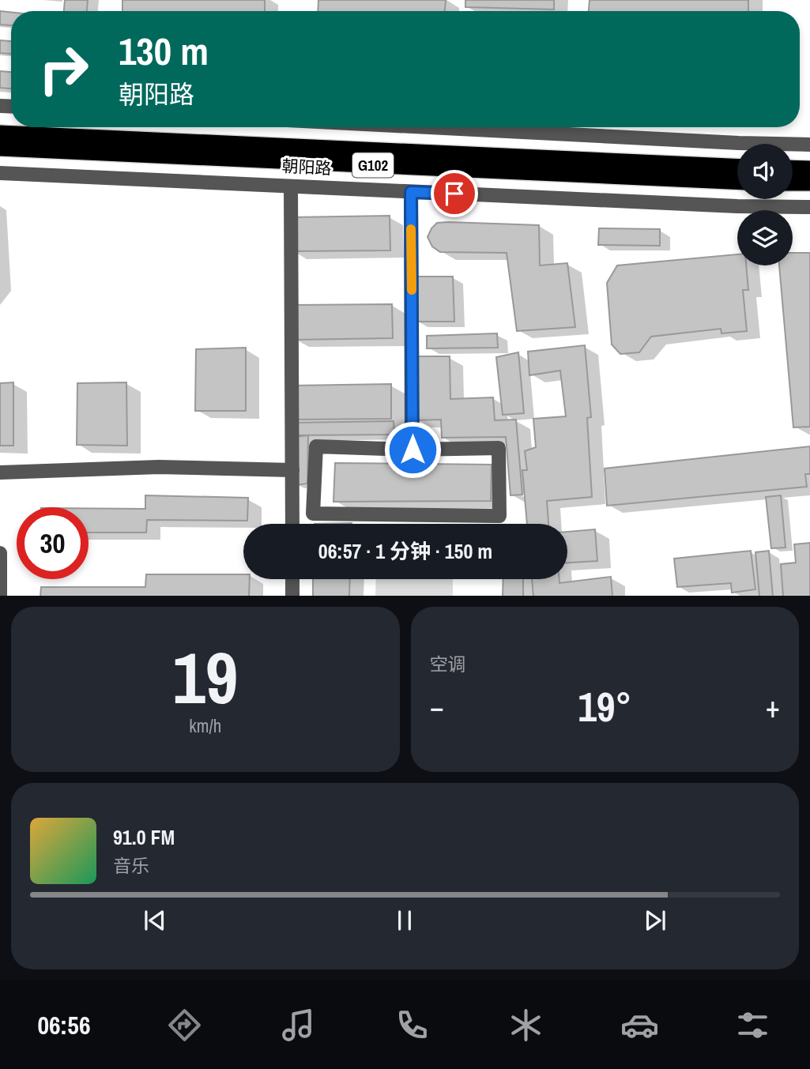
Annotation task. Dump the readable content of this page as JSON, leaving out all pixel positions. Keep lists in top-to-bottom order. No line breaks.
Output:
{"streets":{"highway":["G102","朝阳路"]},"page":{"turn":["130 m","朝阳路"],"limit":"30","trip":"06:57 · 1 分钟 · 150 m","tile":[["19","km/h"],"空调"],"heat":["−","19°","+"],"song":["91.0 FM","音乐"],"tabs":"06:56"}}
